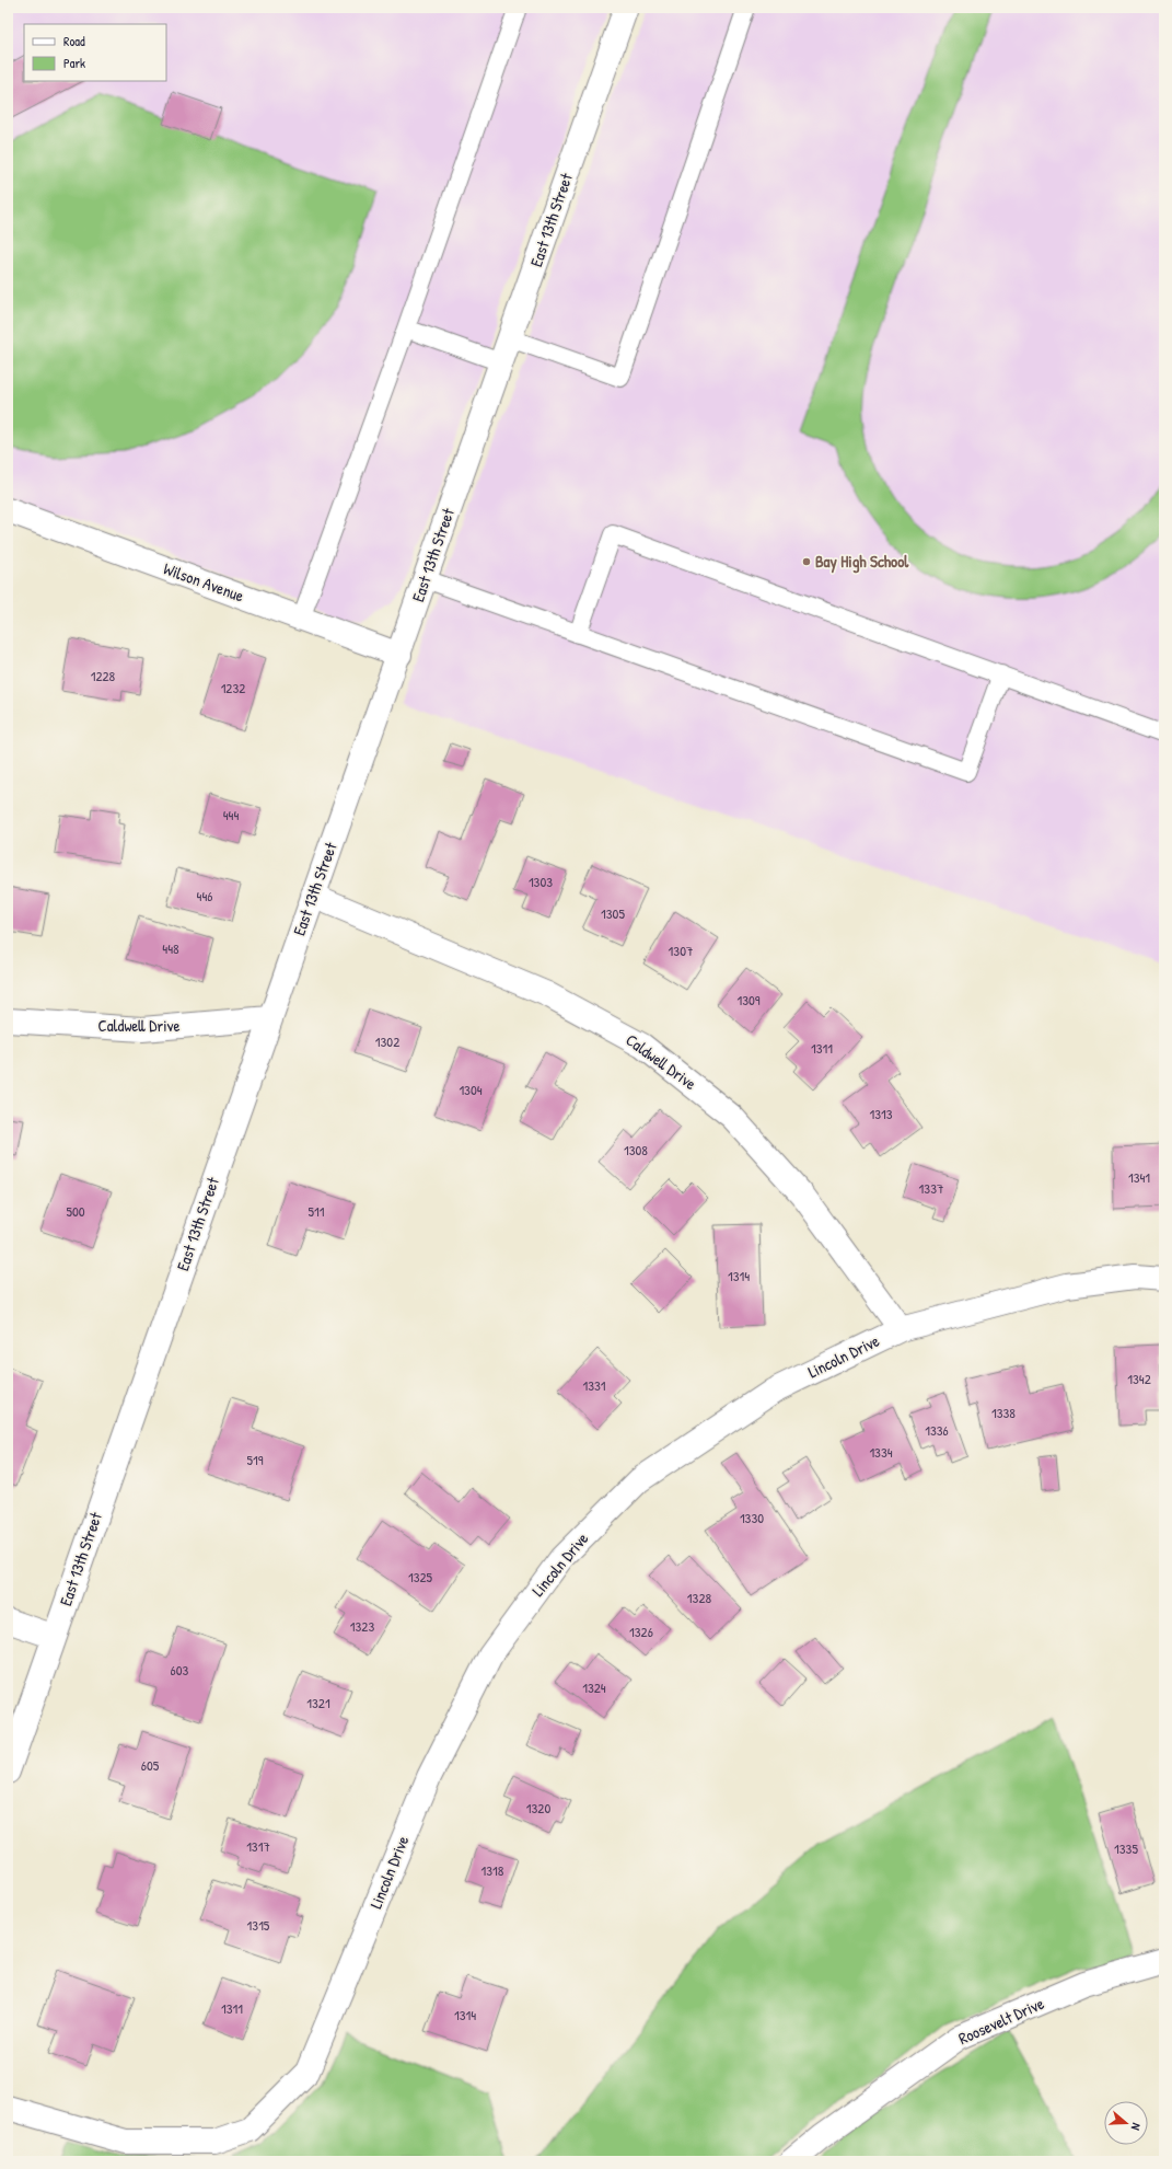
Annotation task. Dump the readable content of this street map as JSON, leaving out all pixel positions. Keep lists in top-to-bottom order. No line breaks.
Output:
{"streets":{"street":["East 13th Street","Wilson Avenue","Caldwell Drive","Lincoln Drive","Roosevelt Drive"]},"crossings":[["East 13th Street","Wilson Avenue"],["East 13th Street","Caldwell Drive"],["Caldwell Drive","Lincoln Drive"]],"places":["Bay High School"],"house_numbers":["1228","1232","444","1303","446","1305","448","1307","1309","1302","1311","1304","1313","1308","1341","1337","500","511","1314","1342","1331","1338","1336","1334","519","1330","1325","1328","1323","1326","603","1324","1321","605","1320","1317","1335","1318","1315","1311","1314"],"legend":["Road","Park"],"north":"right"}
